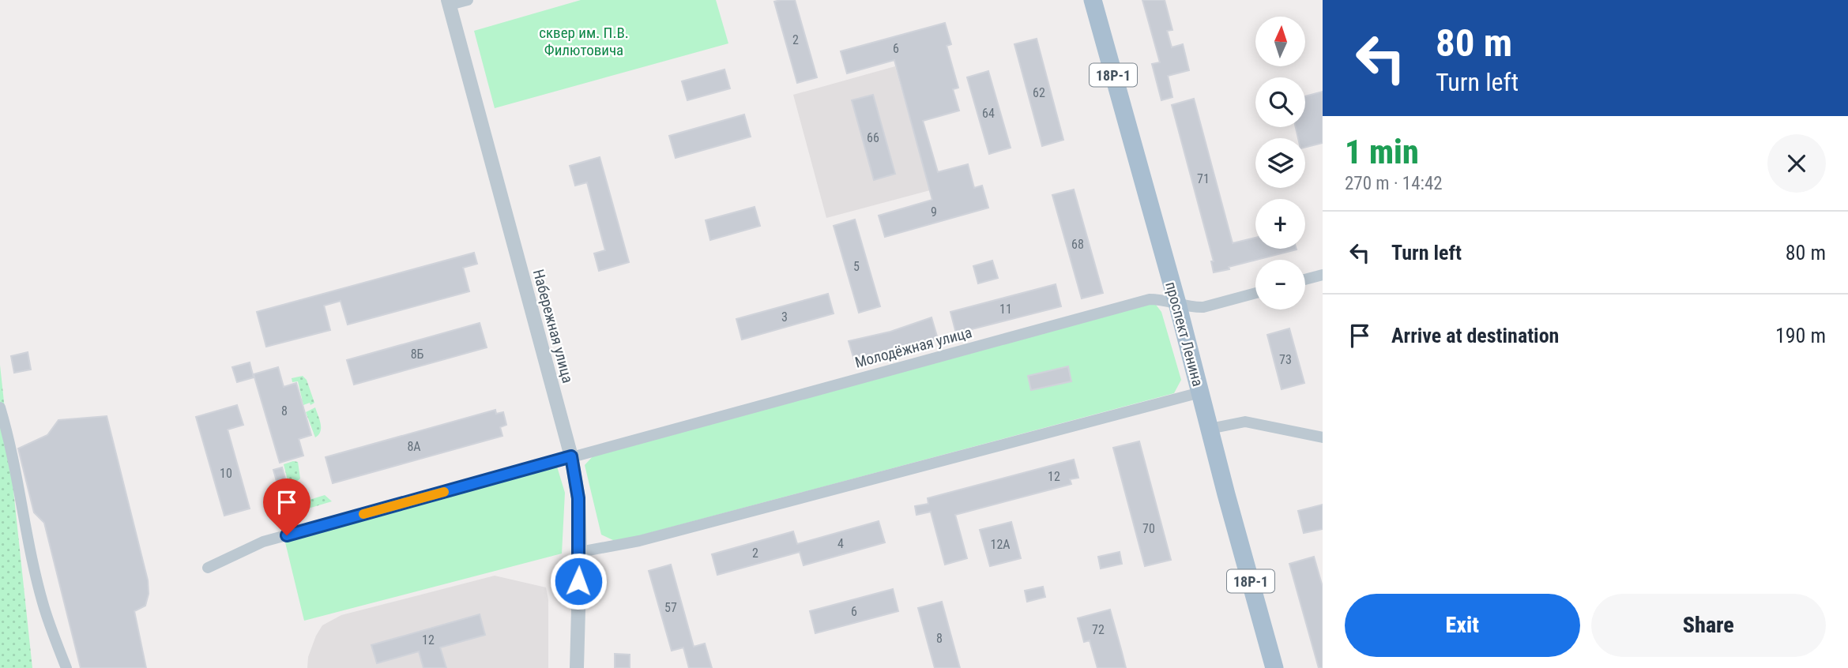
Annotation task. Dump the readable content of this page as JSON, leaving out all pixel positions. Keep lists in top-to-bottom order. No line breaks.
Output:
{"streets":{"main road":["18Р-1","проспект Ленина"],"street":["Набережная улица","Молодёжная улица"]},"crossings":[["Набережная улица","Молодёжная улица"],["проспект Ленина","Молодёжная улица"]],"parks":["сквер им. П.В. Филютовича"],"house_numbers":["2","6","62","64","66","71","9","68","5","11","3","8Б","73","8","8А","10","12","70","4","12А","2","57","6","72","8","12"],"north":"top","page":{"turn":["80 m","Turn left"],"map_buttons":["+","−"],"heading":["1 min","270 m · 14:42"],"list":[{"name":"Turn left","value":"80 m"},{"name":"Arrive at destination","value":"190 m"}],"buttons":["Exit","Share"]}}
